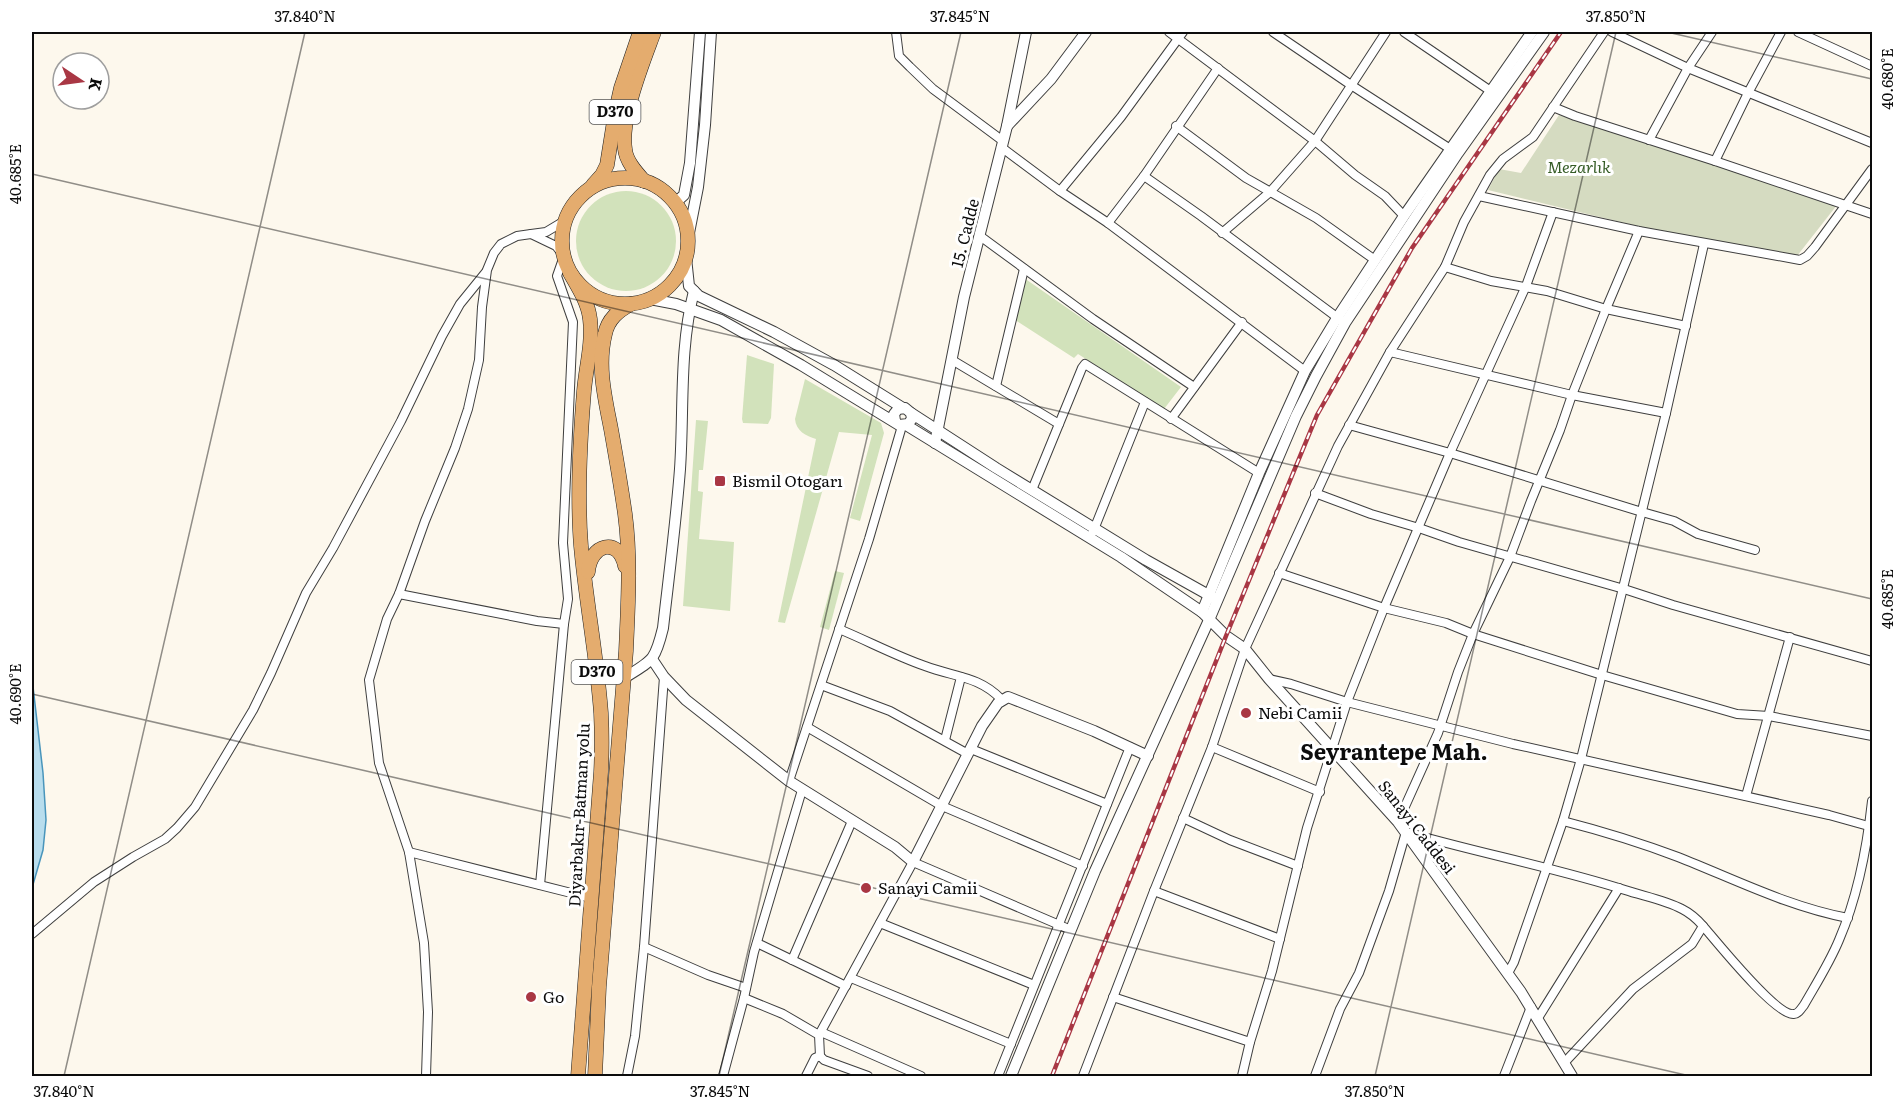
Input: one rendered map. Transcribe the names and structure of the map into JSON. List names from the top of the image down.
{
  "streets": {
    "highway": ["D370", "Diyarbakır-Batman yolu"],
    "street": ["15. Cadde", "Sanayi Caddesi"]
  },
  "crossings": [
    ["D370", "Diyarbakır-Batman yolu"]
  ],
  "districts": ["Seyrantepe Mah."],
  "parks": ["Mezarlık"],
  "places": {
    "transit": ["Bismil Otogarı"],
    "other": ["Nebi Camii", "Sanayi Camii", "Go"]
  },
  "north": "right",
  "coordinates": [
    "37.840°N",
    "37.845°N",
    "37.850°N",
    "40.680°E",
    "40.685°E",
    "40.690°E"
  ]
}
